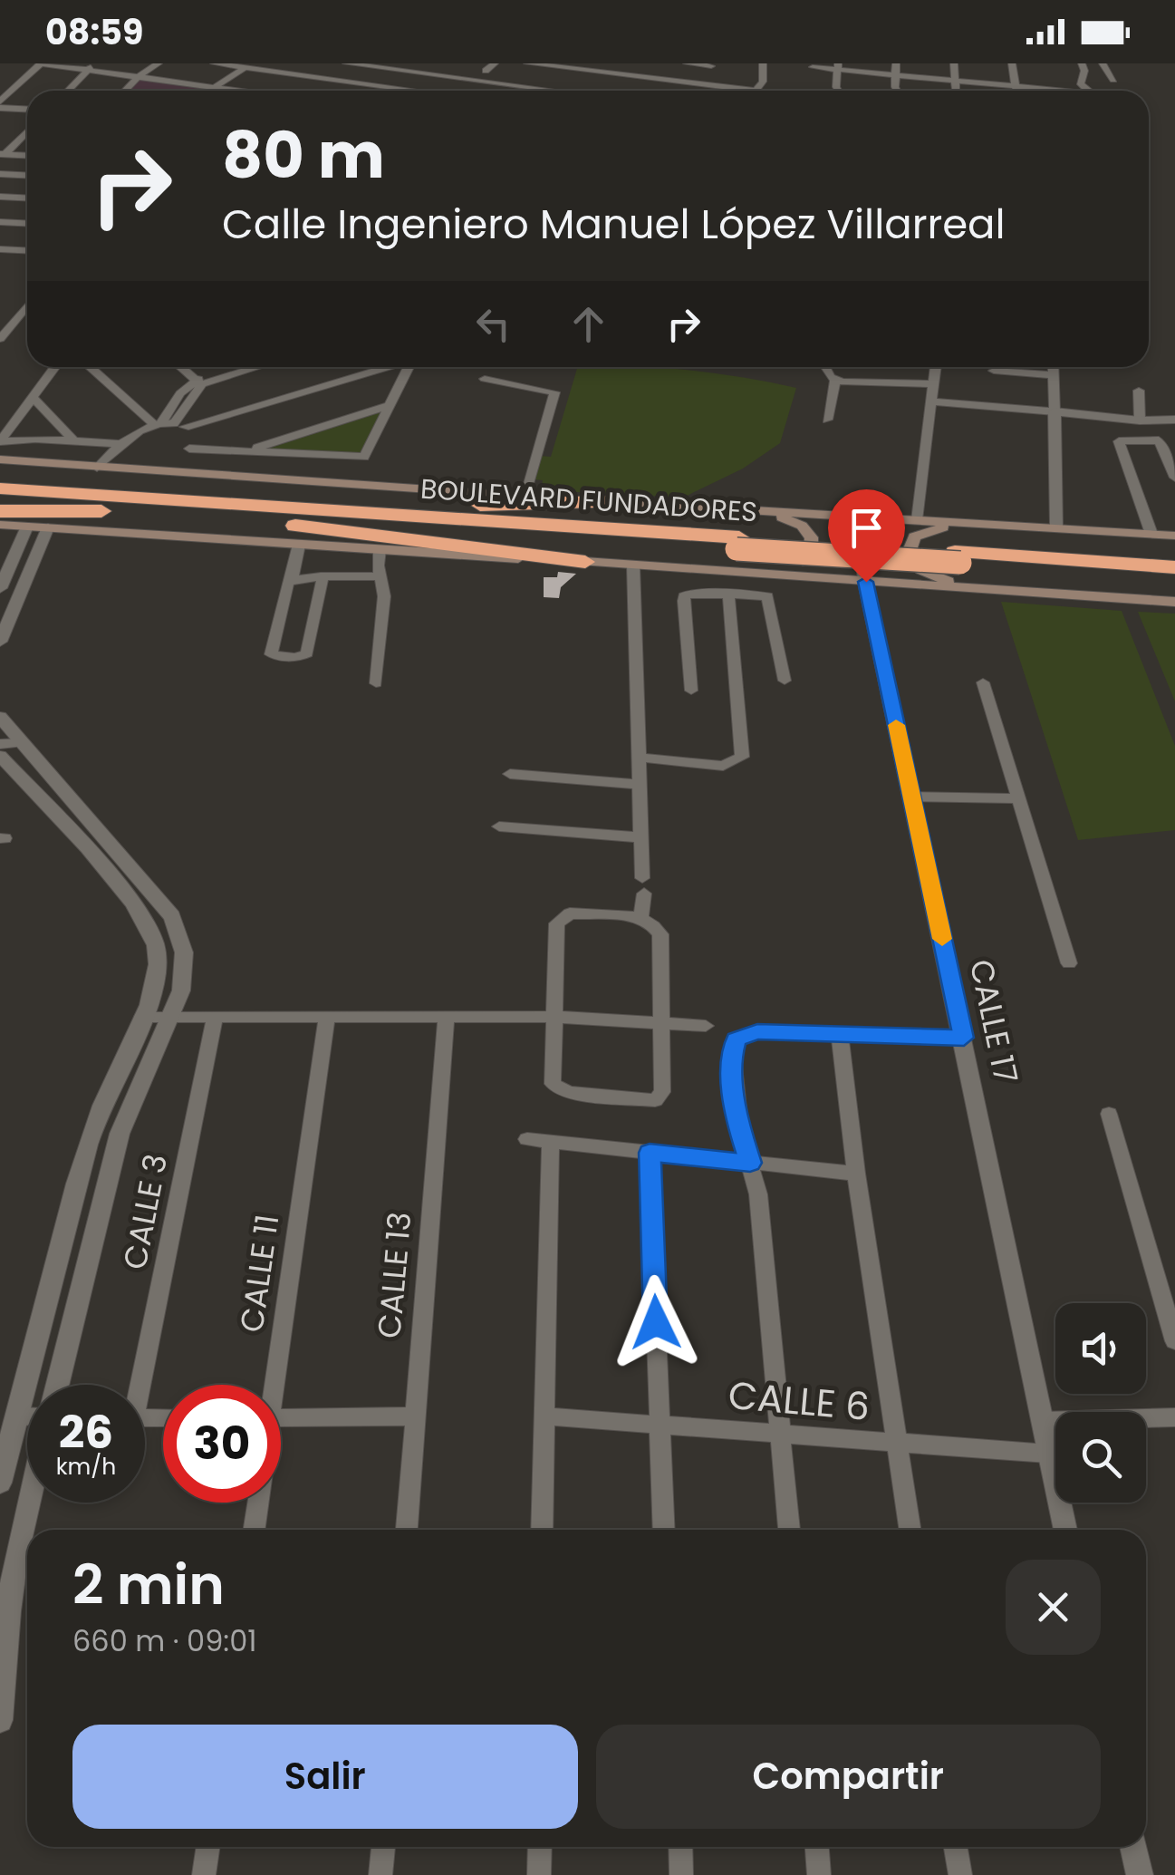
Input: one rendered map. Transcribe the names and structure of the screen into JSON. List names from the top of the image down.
{
  "streets": {
    "highway": ["BOULEVARD FUNDADORES"],
    "street": [
      "CALLE 17",
      "CALLE 3",
      "CALLE 11",
      "CALLE 13",
      "CALLE 6"
    ]
  },
  "crossings": [
    ["CALLE 17", "CALLE 6"]
  ],
  "page": {
    "status": "08:59",
    "turn": ["80 m", "Calle Ingeniero Manuel López Villarreal"],
    "speed": "26 km/h",
    "limit": "30",
    "heading": ["2 min", "660 m · 09:01"],
    "buttons": ["Salir", "Compartir"]
  }
}
